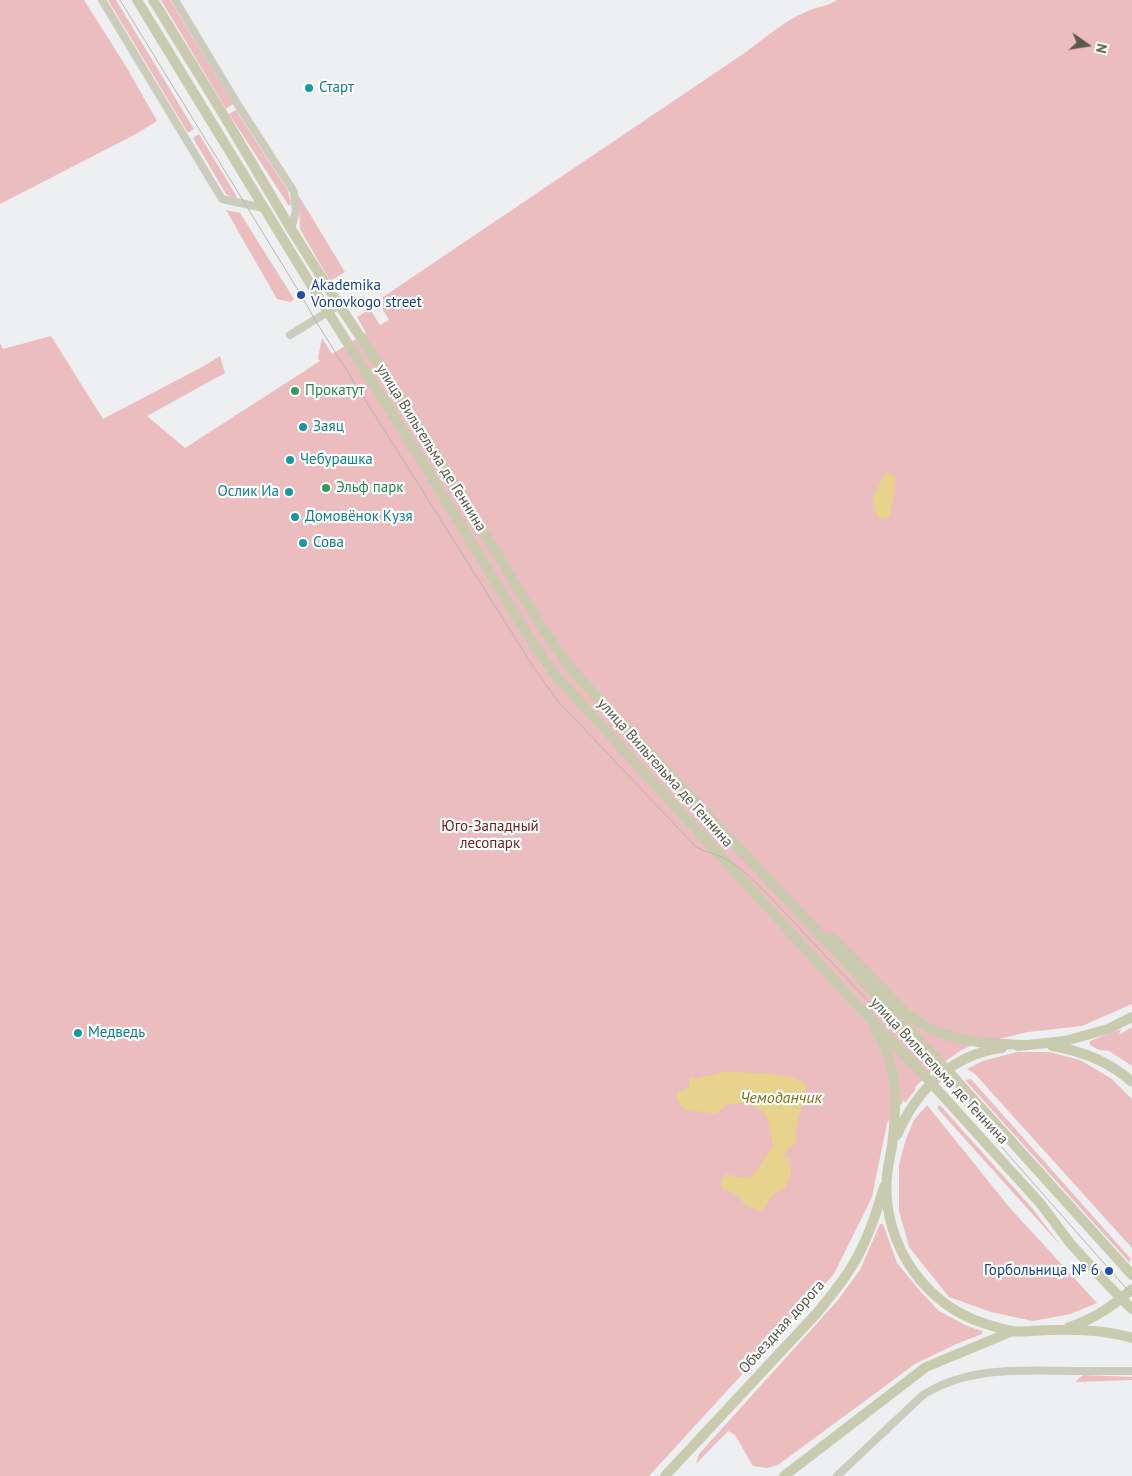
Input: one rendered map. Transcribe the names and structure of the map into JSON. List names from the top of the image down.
{
  "streets": {
    "main road": ["улица Вильгельма де Геннина", "Объездная дорога"]
  },
  "water": ["Чемоданчик"],
  "parks": ["Юго-Западный лесопарк"],
  "places": [
    "Старт",
    "Akademika Vonovkogo street",
    "Прокатут",
    "Заяц",
    "Чебурашка",
    "Эльф парк",
    "Ослик Иа",
    "Домовёнок Кузя",
    "Сова",
    "Медведь",
    "Горбольница № 6"
  ],
  "north": "right"
}
